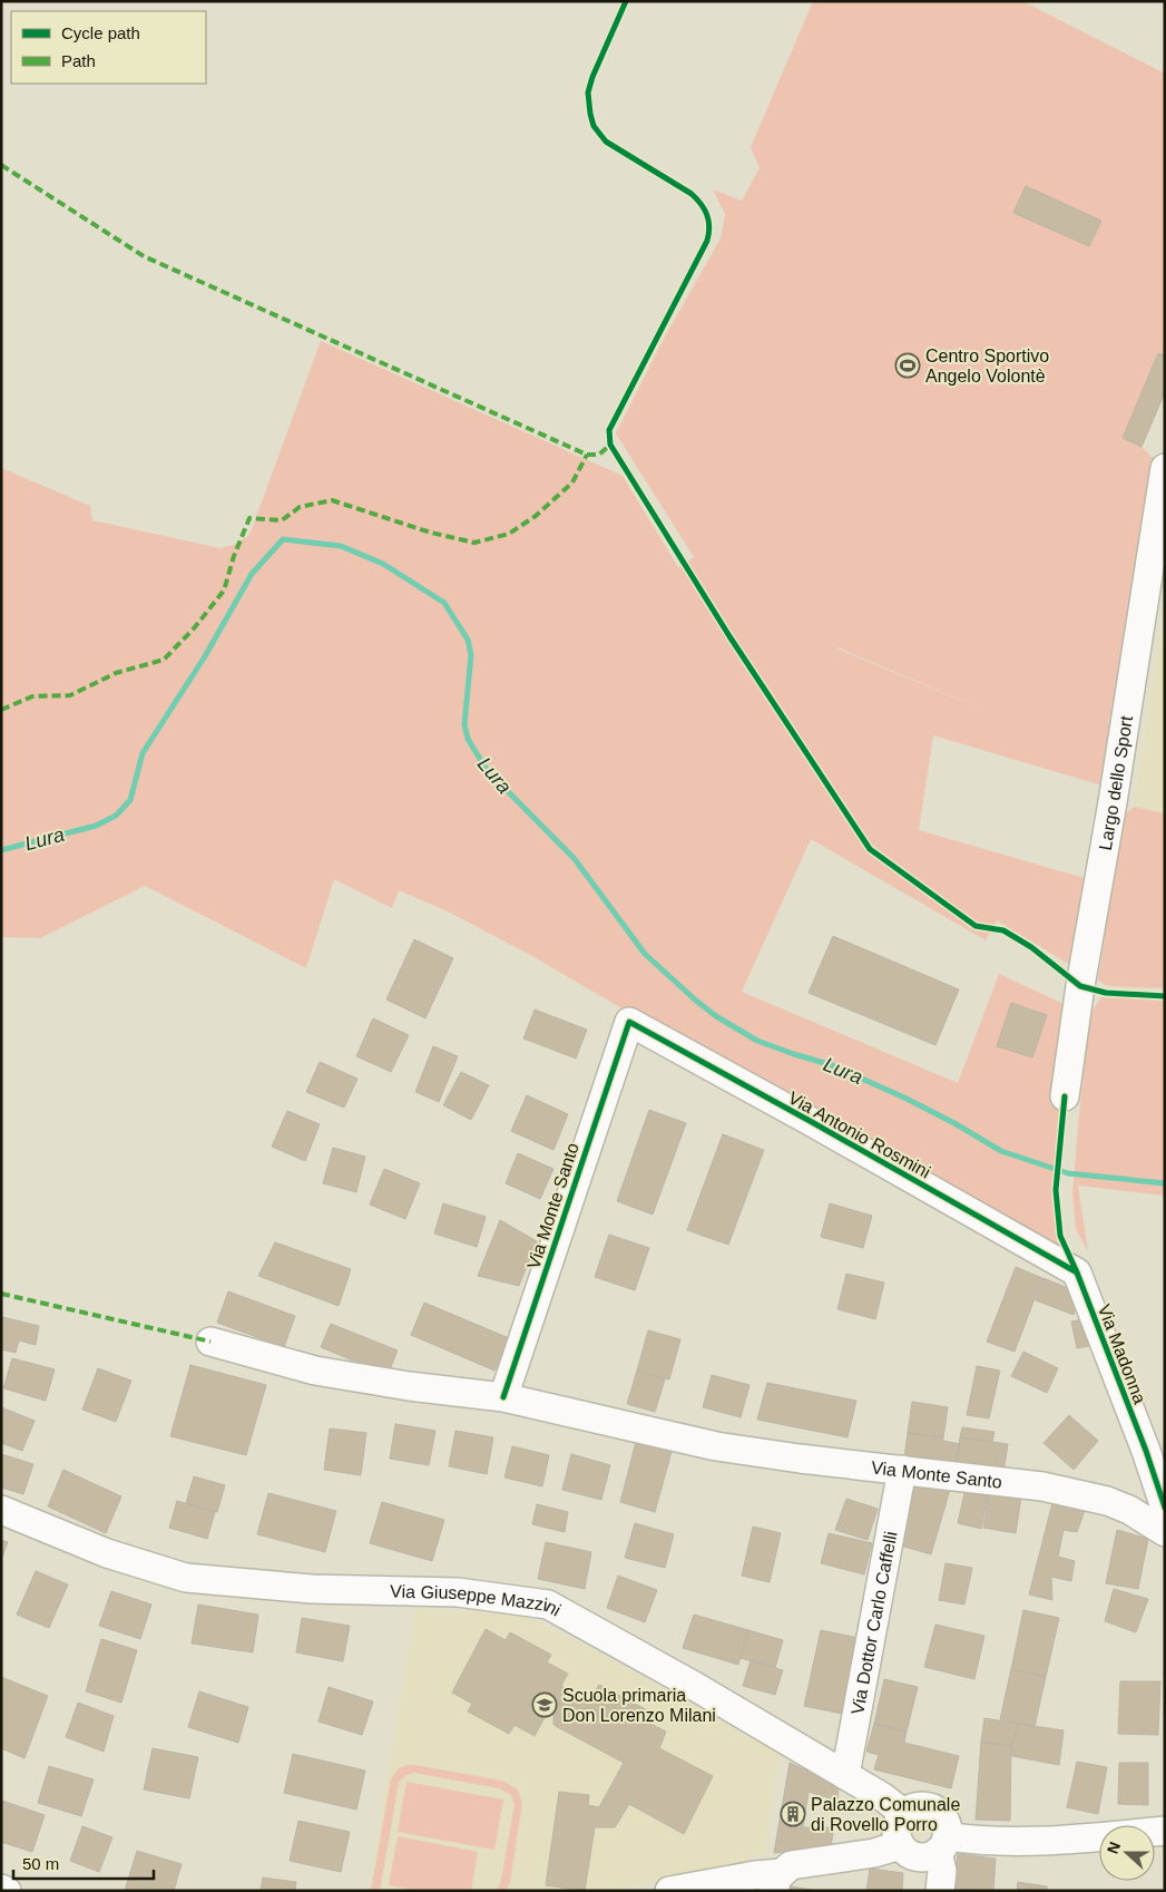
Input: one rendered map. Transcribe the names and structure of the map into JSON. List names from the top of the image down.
{
  "streets": {
    "street": [
      "Largo dello Sport",
      "Via Antonio Rosmini",
      "Via Monte Santo",
      "Via Madonna",
      "Via Giuseppe Mazzini",
      "Via Dottor Carlo Caffelli"
    ]
  },
  "crossings": [
    ["Via Antonio Rosmini", "Via Monte Santo"],
    ["Via Antonio Rosmini", "Via Madonna"],
    ["Via Monte Santo", "Via Dottor Carlo Caffelli"],
    ["Via Giuseppe Mazzini", "Via Dottor Carlo Caffelli"]
  ],
  "water": ["Lura"],
  "places": {
    "sports": ["Centro Sportivo Angelo Volontè"],
    "school or university": ["Scuola primaria Don Lorenzo Milani"],
    "building": ["Palazzo Comunale di Rovello Porro"]
  },
  "legend": ["Cycle path", "Path"],
  "scale_bar": "50 m",
  "north": "left"
}
